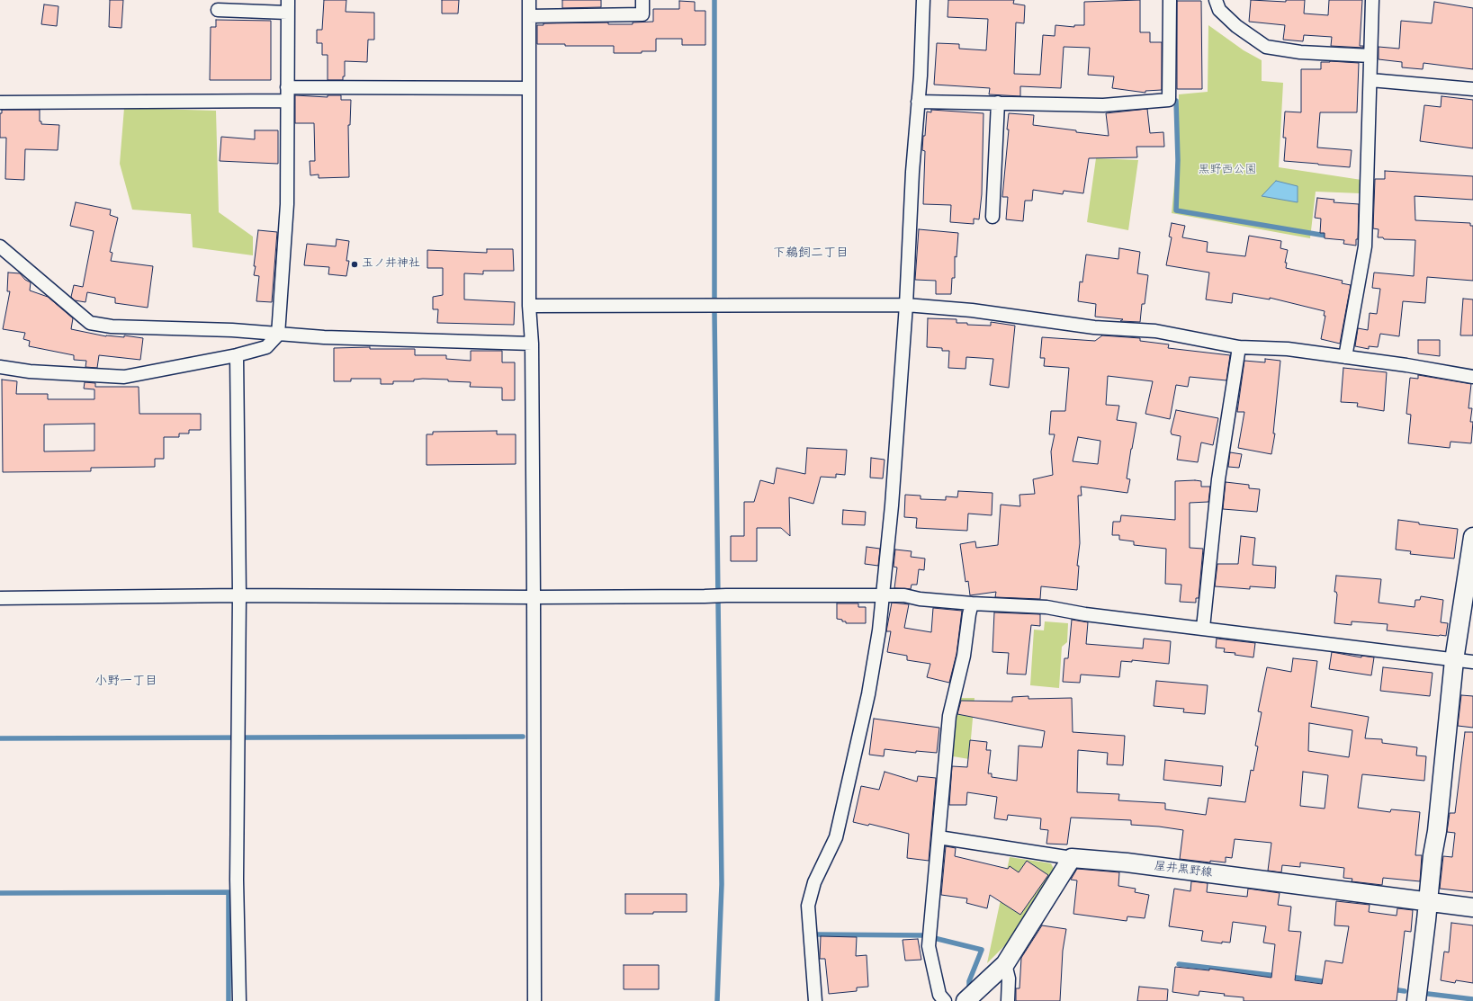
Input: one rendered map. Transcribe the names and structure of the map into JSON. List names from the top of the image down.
{
  "streets": {
    "main road": ["屋井黒野線"]
  },
  "districts": ["下鵜飼二丁目", "小野一丁目"],
  "parks": ["黒野西公園"],
  "places": ["玉ノ井神社"]
}
